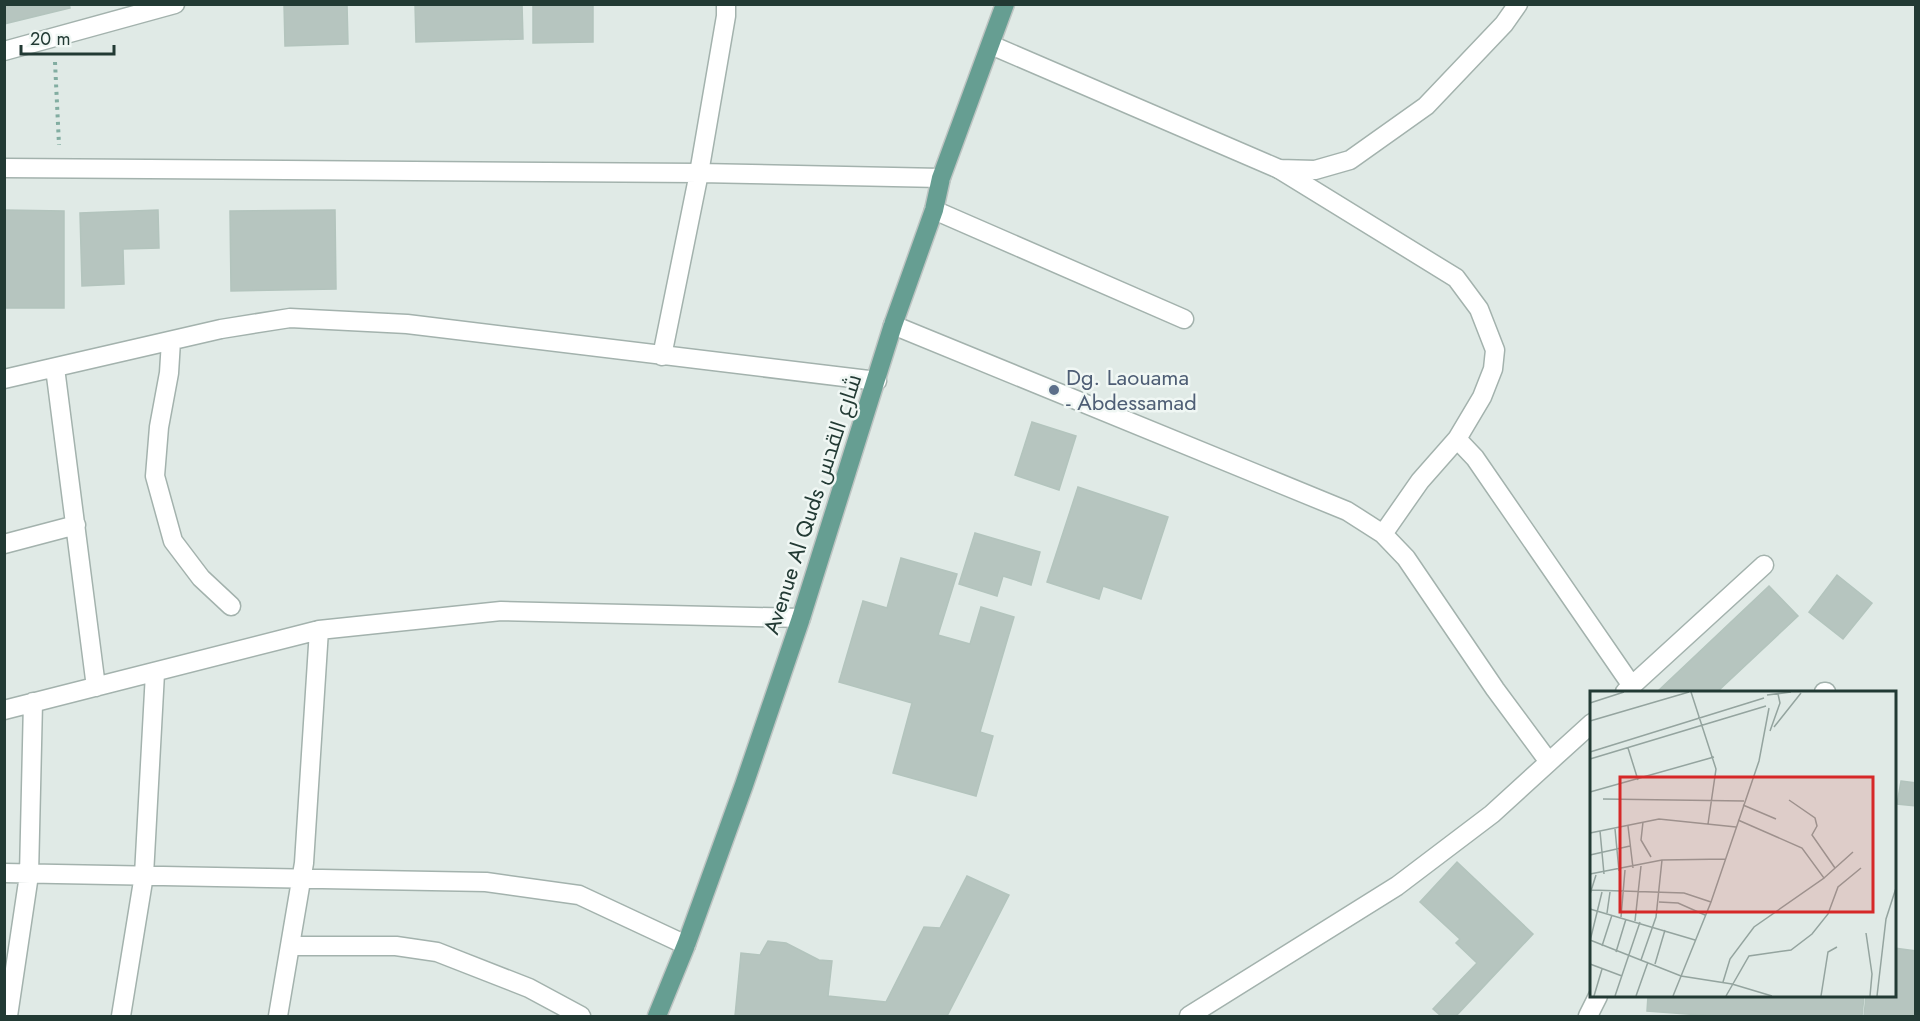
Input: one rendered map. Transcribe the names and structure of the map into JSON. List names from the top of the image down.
{
  "streets": {
    "main road": ["Avenue Al Quds شارع القدس"]
  },
  "places": ["Dg. Laouama - Abdessamad"],
  "scale_bar": "20 m"
}
